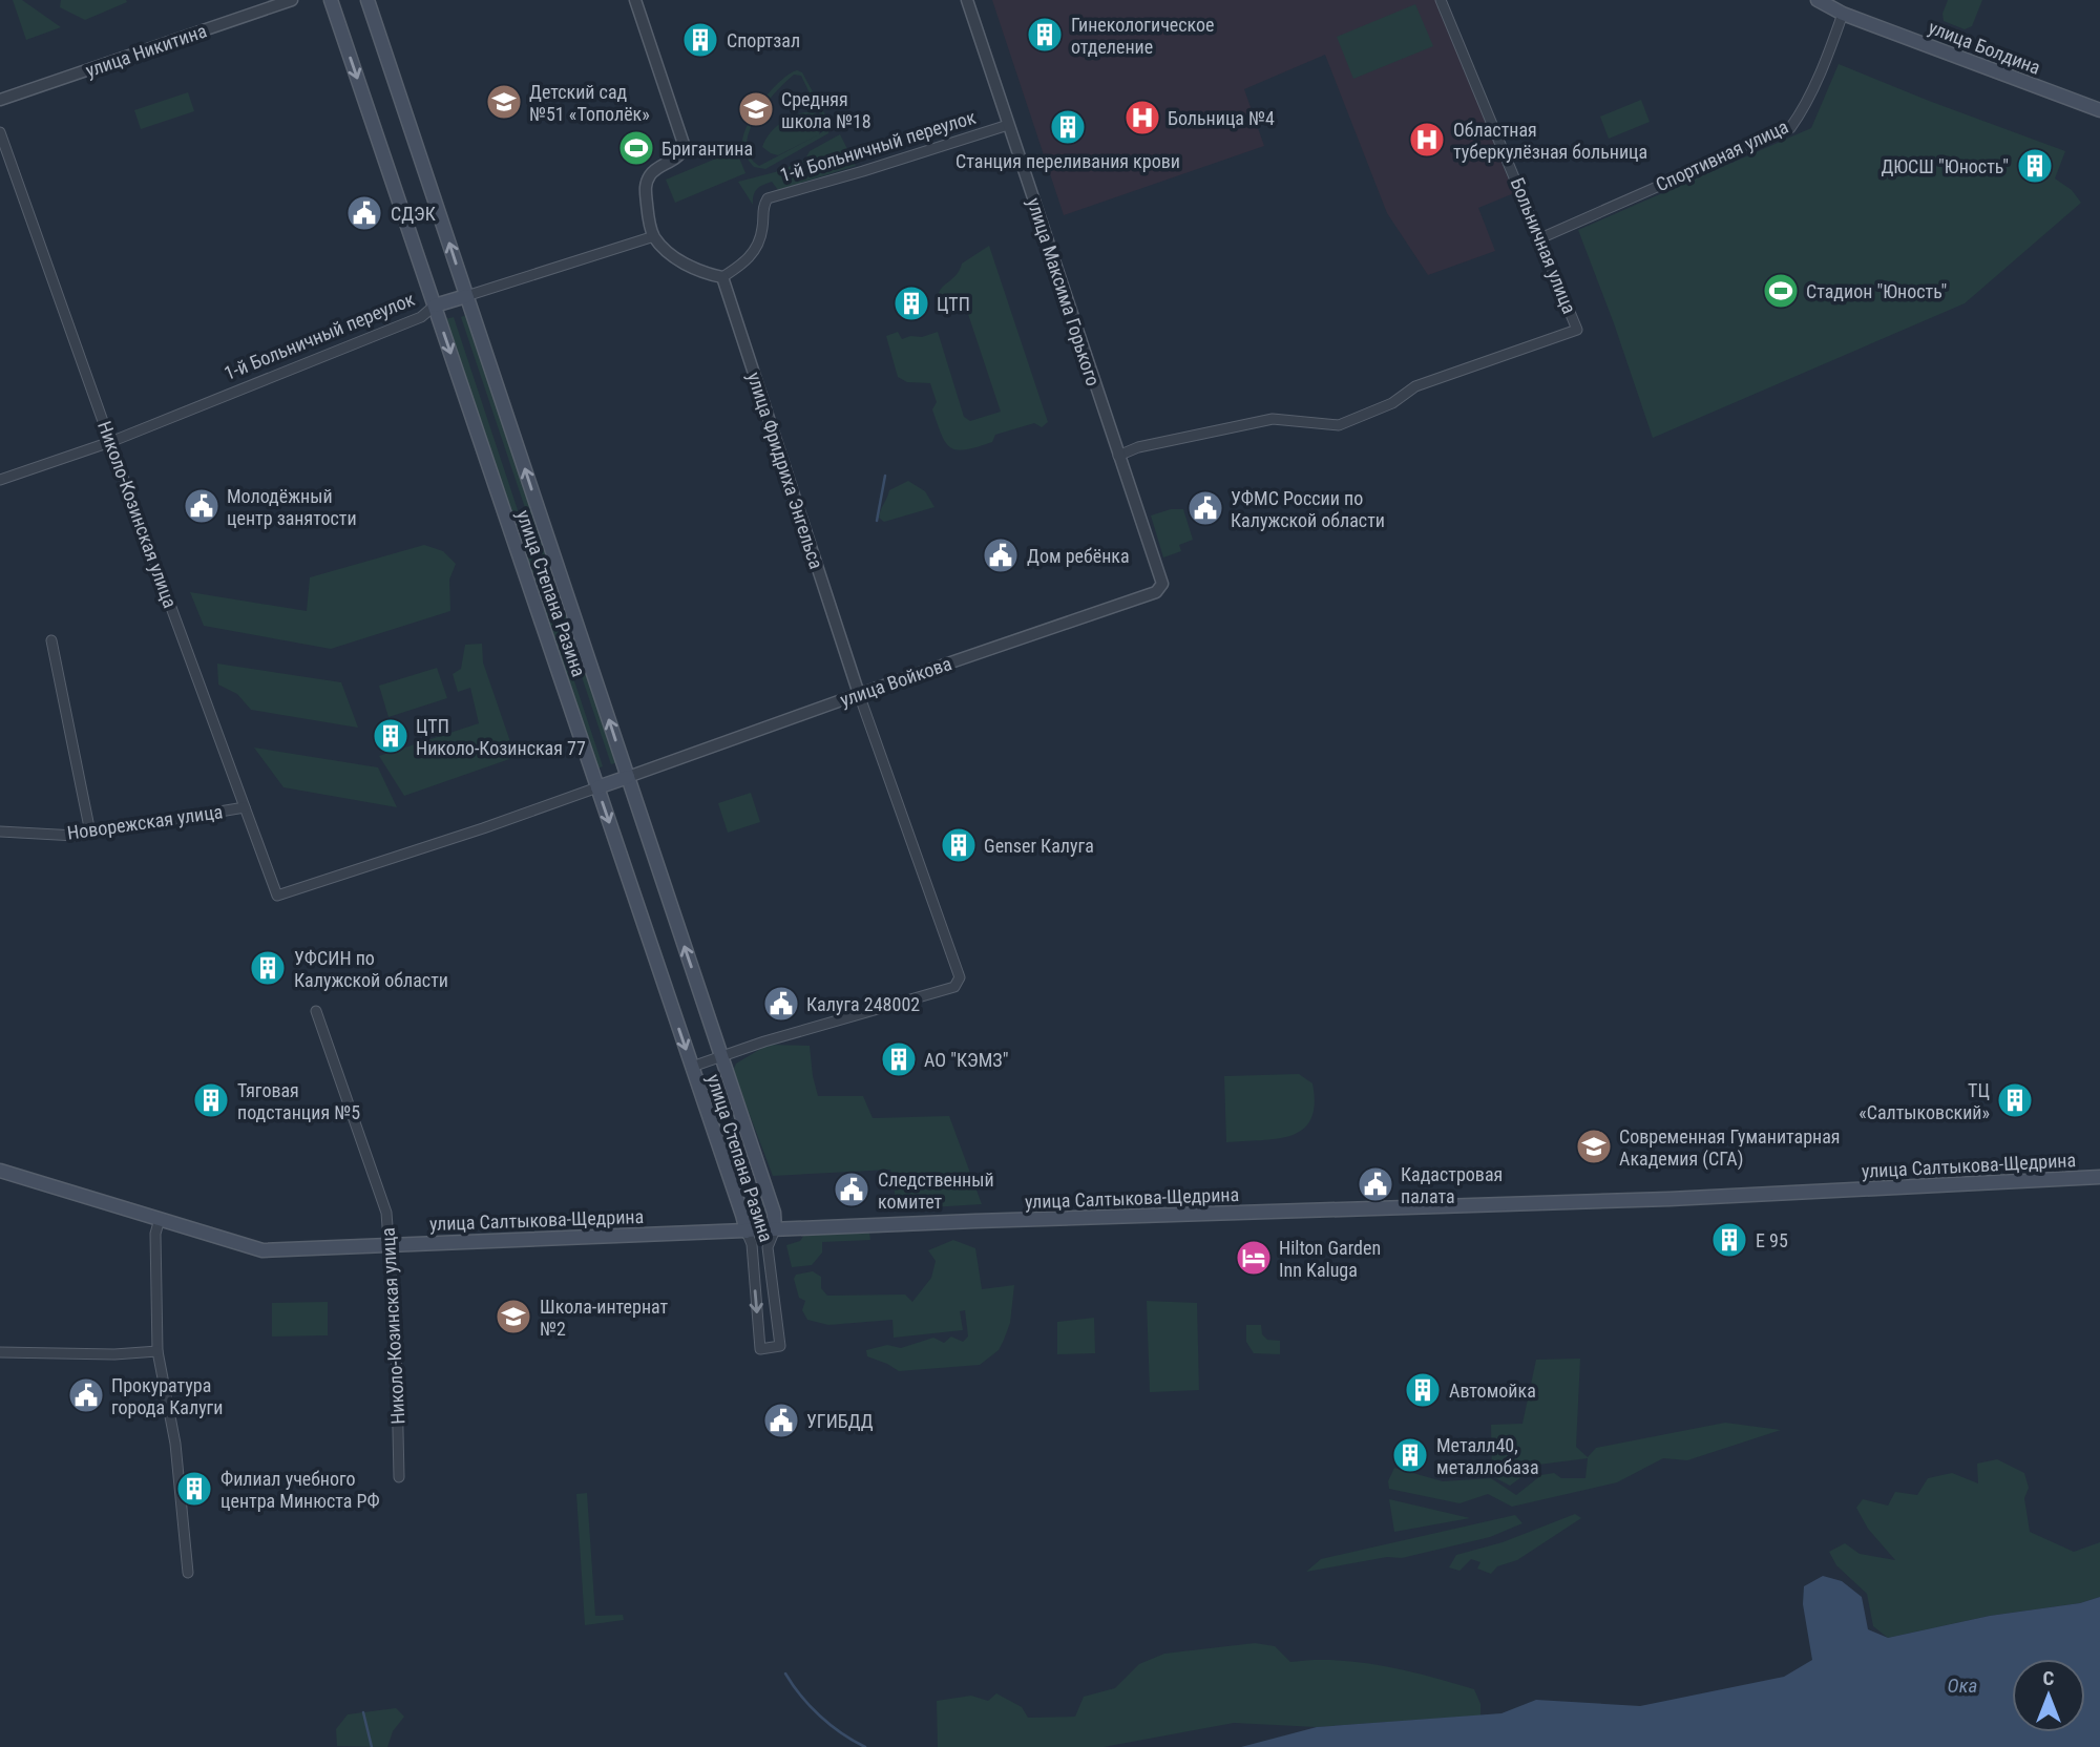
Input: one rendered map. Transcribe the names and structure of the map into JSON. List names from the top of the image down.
{
  "streets": {
    "main road": [
      "улица Болдина",
      "1-й Больничный переулок",
      "улица Степана Разина",
      "улица Салтыкова-Щедрина"
    ],
    "street": [
      "улица Никитина",
      "Спортивная улица",
      "Больничная улица",
      "улица Максима Горького",
      "улица Фридриха Энгельса",
      "Николо-Козинская улица",
      "улица Войкова",
      "Новорежская улица"
    ]
  },
  "crossings": [
    ["улица Болдина", "Спортивная улица"],
    ["1-й Больничный переулок", "улица Максима Горького"],
    ["1-й Больничный переулок", "улица Фридриха Энгельса"],
    ["1-й Больничный переулок", "Николо-Козинская улица"],
    ["1-й Больничный переулок", "улица Степана Разина"],
    ["Спортивная улица", "Больничная улица"],
    ["Больничная улица", "улица Максима Горького"],
    ["улица Максима Горького", "улица Войкова"],
    ["улица Фридриха Энгельса", "улица Степана Разина"],
    ["улица Фридриха Энгельса", "улица Войкова"],
    ["Николо-Козинская улица", "улица Степана Разина"],
    ["Николо-Козинская улица", "Новорежская улица"],
    ["Николо-Козинская улица", "улица Салтыкова-Щедрина"],
    ["улица Степана Разина", "улица Войкова"],
    ["улица Степана Разина", "улица Салтыкова-Щедрина"]
  ],
  "water": ["Ока"],
  "places": {
    "building": [
      "Гинекологическое отделение",
      "Спортзал",
      "Станция переливания крови",
      "ДЮСШ \"Юность\"",
      "ЦТП",
      "ЦТП Николо-Козинская 77",
      "Genser Калуга",
      "УФСИН по Калужской области",
      "АО \"КЭМЗ\"",
      "Тяговая подстанция №5",
      "ТЦ «Салтыковский»",
      "Е 95",
      "Автомойка",
      "Металл40, металлобаза",
      "Филиал учебного центра Минюста РФ"
    ],
    "school or university": [
      "Детский сад №51 «Тополёк»",
      "Средняя школа №18",
      "Современная Гуманитарная Академия (СГА)",
      "Школа-интернат №2"
    ],
    "hospital": ["Больница №4", "Областная туберкулёзная больница"],
    "sports": ["Бригантина", "Стадион \"Юность\""],
    "public building": [
      "СДЭК",
      "Молодёжный центр занятости",
      "УФМС России по Калужской области",
      "Дом ребёнка",
      "Калуга 248002",
      "Кадастровая палата",
      "Следственный комитет",
      "Прокуратура города Калуги",
      "УГИБДД"
    ],
    "hotel": ["Hilton Garden Inn Kaluga"]
  },
  "north": "top"
}
